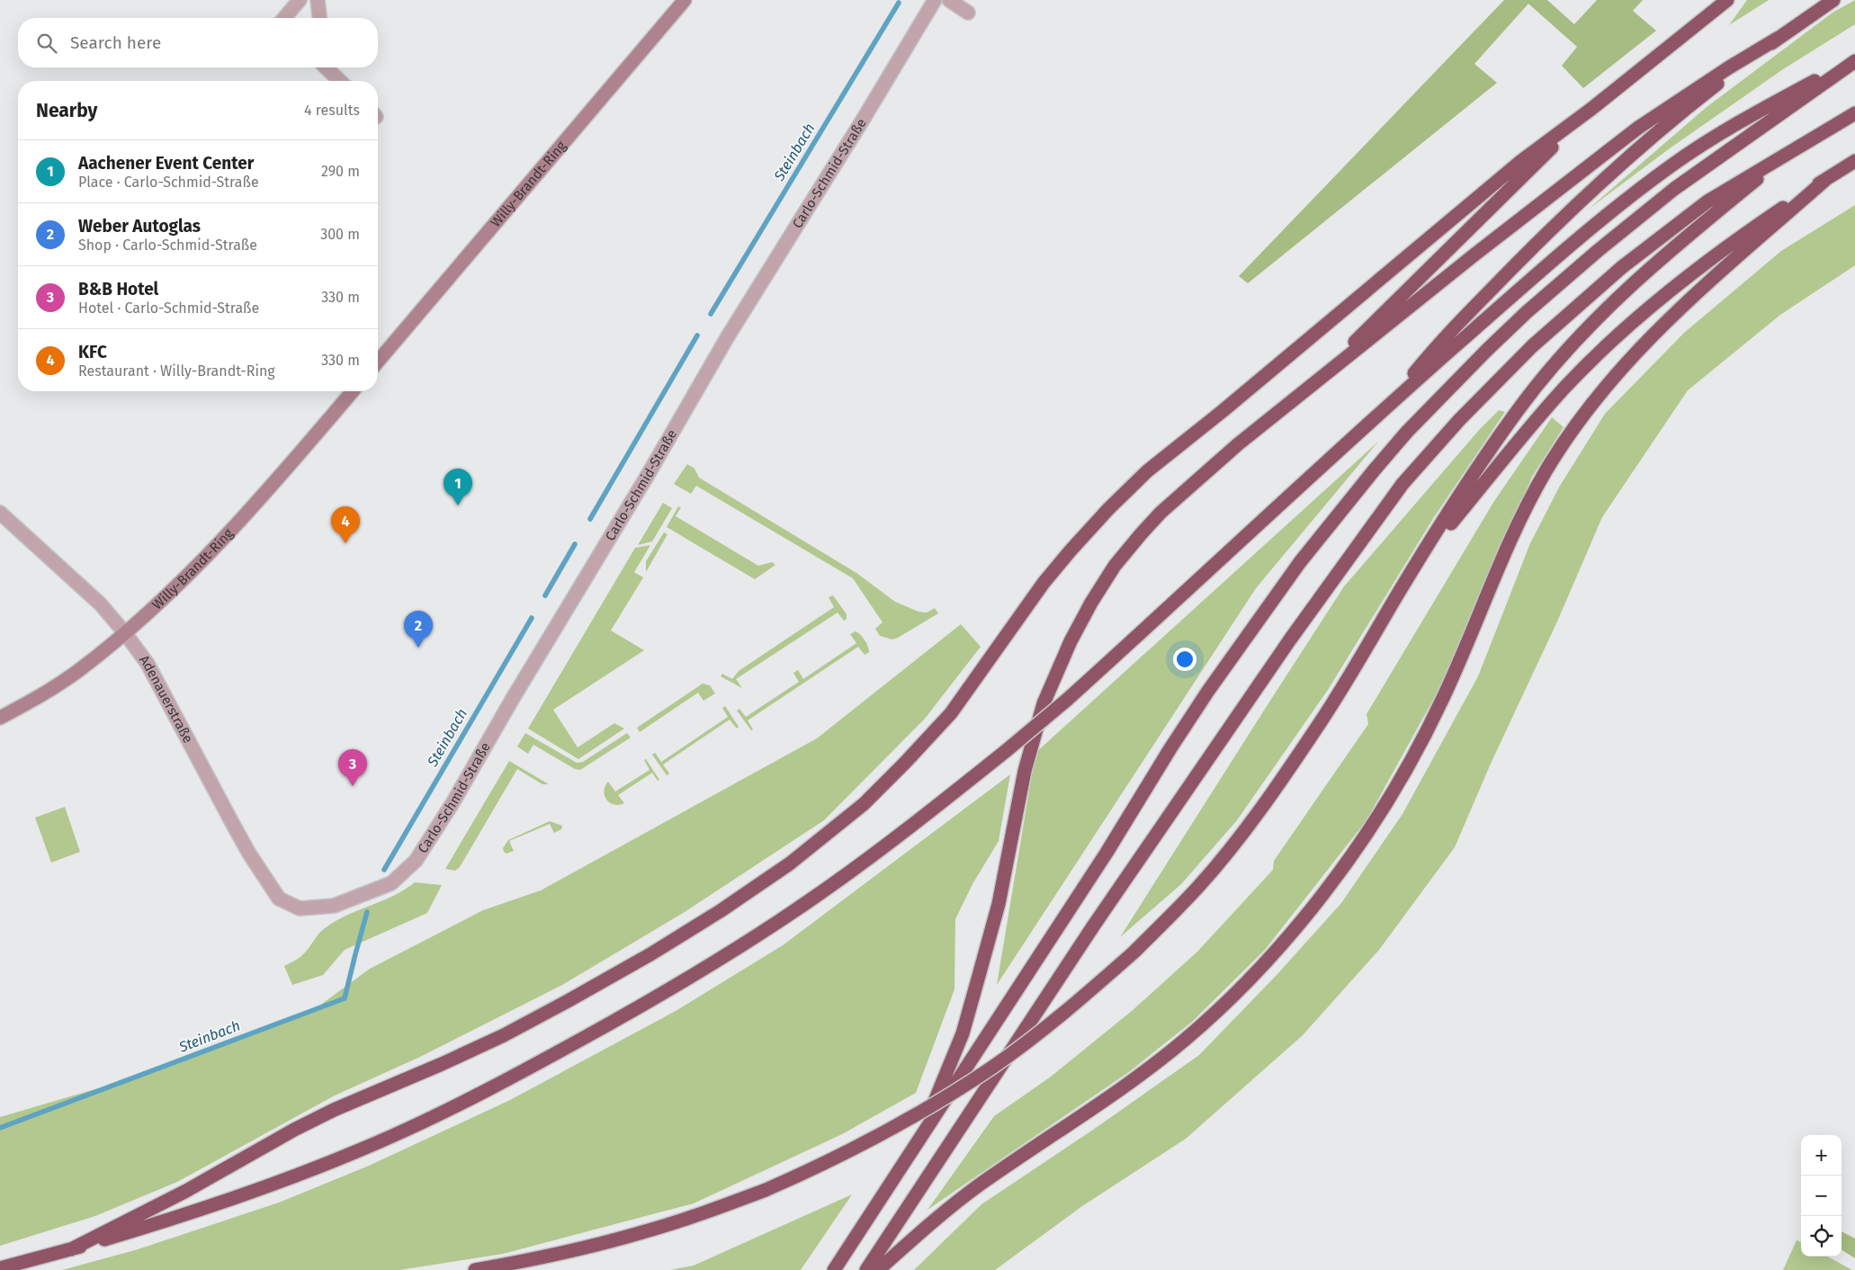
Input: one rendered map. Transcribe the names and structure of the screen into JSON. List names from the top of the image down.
{
  "streets": {
    "street": ["Carlo-Schmid-Straße", "Willy-Brandt-Ring", "Adenauerstraße"]
  },
  "crossings": [
    ["Carlo-Schmid-Straße", "Adenauerstraße"],
    ["Willy-Brandt-Ring", "Adenauerstraße"]
  ],
  "water": ["Steinbach"],
  "page": {
    "search": "Search here",
    "heading": ["Nearby", "4 results"],
    "list": [
      {
        "mark": "1",
        "name": "Aachener Event Center",
        "note": "Place · Carlo-Schmid-Straße",
        "value": "290 m"
      },
      {
        "mark": "2",
        "name": "Weber Autoglas",
        "note": "Shop · Carlo-Schmid-Straße",
        "value": "300 m"
      },
      {
        "mark": "3",
        "name": "B&B Hotel",
        "note": "Hotel · Carlo-Schmid-Straße",
        "value": "330 m"
      },
      {
        "mark": "4",
        "name": "KFC",
        "note": "Restaurant · Willy-Brandt-Ring",
        "value": "330 m"
      }
    ],
    "pins": [
      "1",
      "4",
      "2",
      "3"
    ],
    "map_buttons": ["+", "−"]
  }
}
